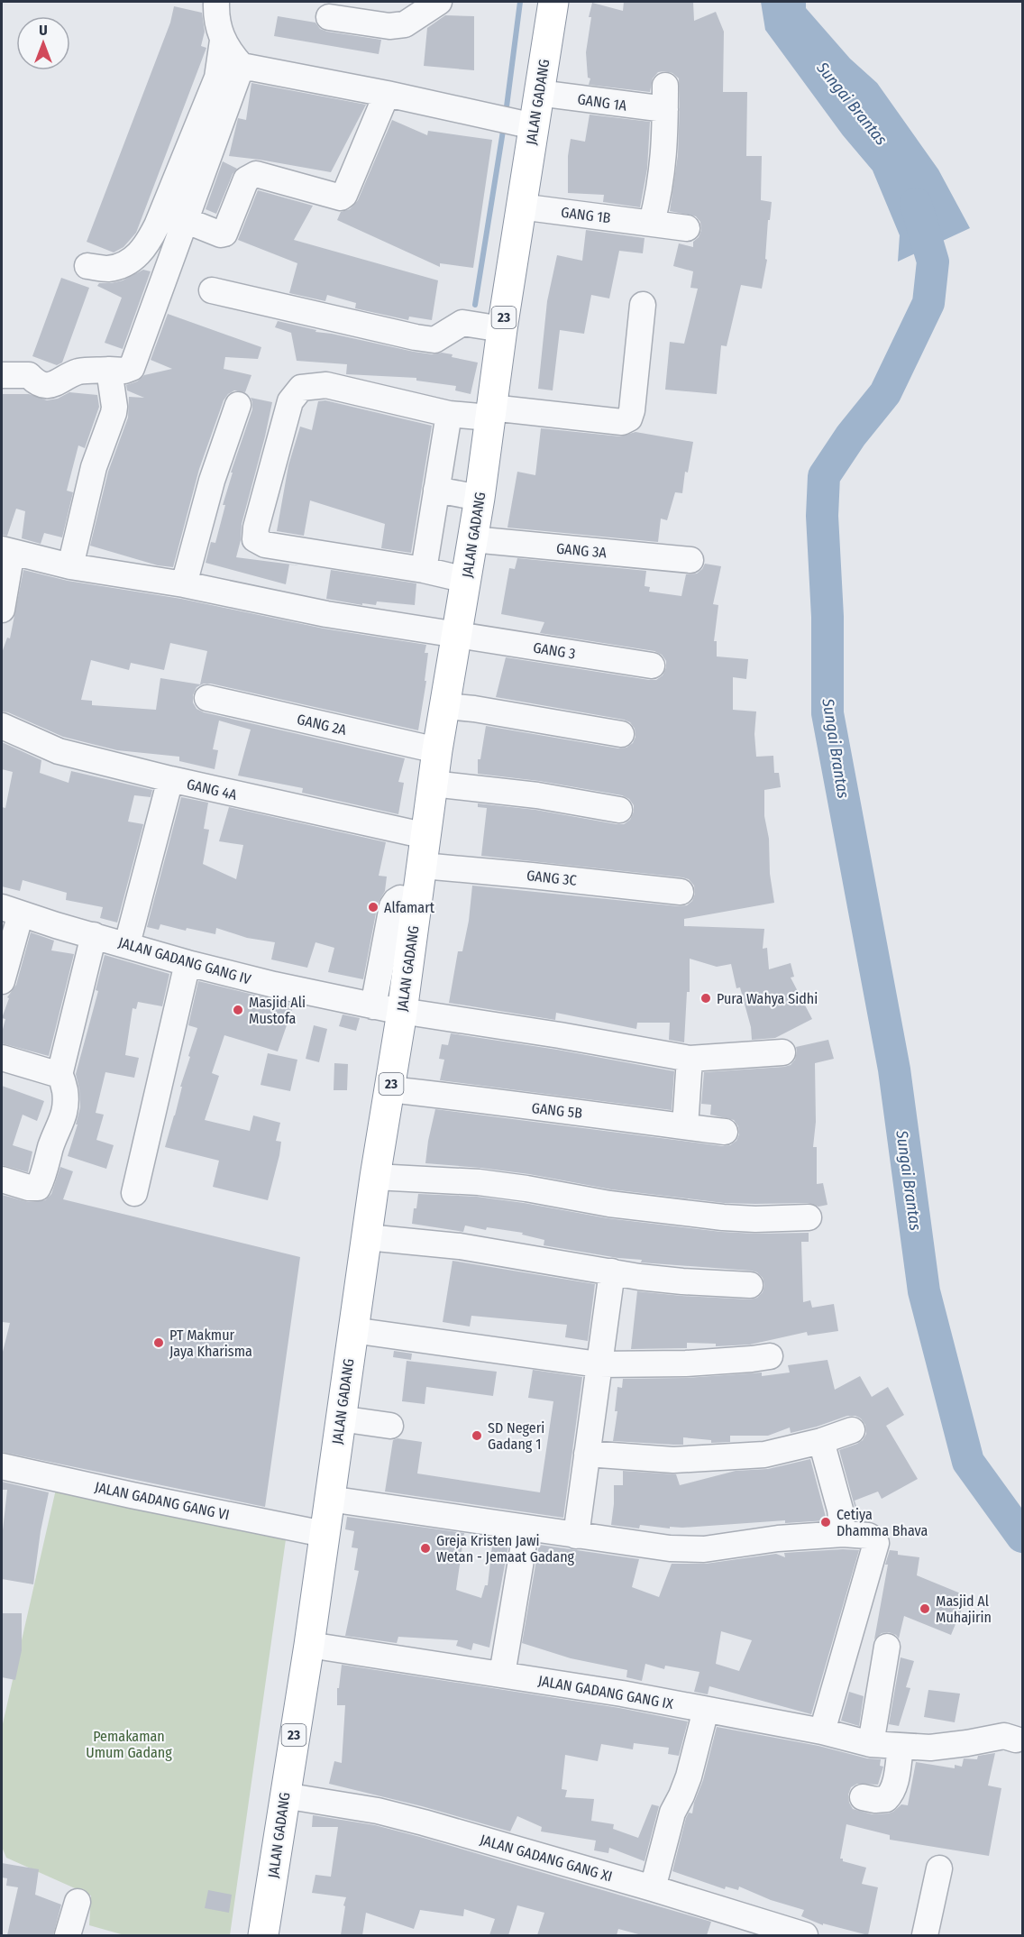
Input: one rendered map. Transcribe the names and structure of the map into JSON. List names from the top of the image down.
{
  "streets": {
    "highway": ["JALAN GADANG", "23"],
    "street": [
      "GANG 1A",
      "GANG 1B",
      "GANG 3A",
      "GANG 3",
      "GANG 2A",
      "GANG 4A",
      "GANG 3C",
      "JALAN GADANG GANG IV",
      "GANG 5B",
      "JALAN GADANG GANG VI",
      "JALAN GADANG GANG IX",
      "JALAN GADANG GANG XI"
    ]
  },
  "crossings": [
    ["JALAN GADANG", "GANG 1A"],
    ["JALAN GADANG", "GANG 1B"],
    ["JALAN GADANG", "GANG 3A"],
    ["JALAN GADANG", "GANG 3"],
    ["JALAN GADANG", "GANG 2A"],
    ["JALAN GADANG", "GANG 4A"],
    ["JALAN GADANG", "GANG 3C"],
    ["JALAN GADANG", "JALAN GADANG GANG IV"],
    ["JALAN GADANG", "GANG 5B"],
    ["JALAN GADANG", "JALAN GADANG GANG VI"],
    ["JALAN GADANG", "JALAN GADANG GANG IX"],
    ["JALAN GADANG", "JALAN GADANG GANG XI"],
    ["GANG 1A", "GANG 1B"]
  ],
  "water": ["Sungai Brantas"],
  "parks": ["Pemakaman Umum Gadang"],
  "places": [
    "Alfamart",
    "Pura Wahya Sidhi",
    "Masjid Ali Mustofa",
    "PT Makmur Jaya Kharisma",
    "SD Negeri Gadang 1",
    "Cetiya Dhamma Bhava",
    "Greja Kristen Jawi Wetan - Jemaat Gadang",
    "Masjid Al Muhajirin"
  ],
  "north": "top"
}
